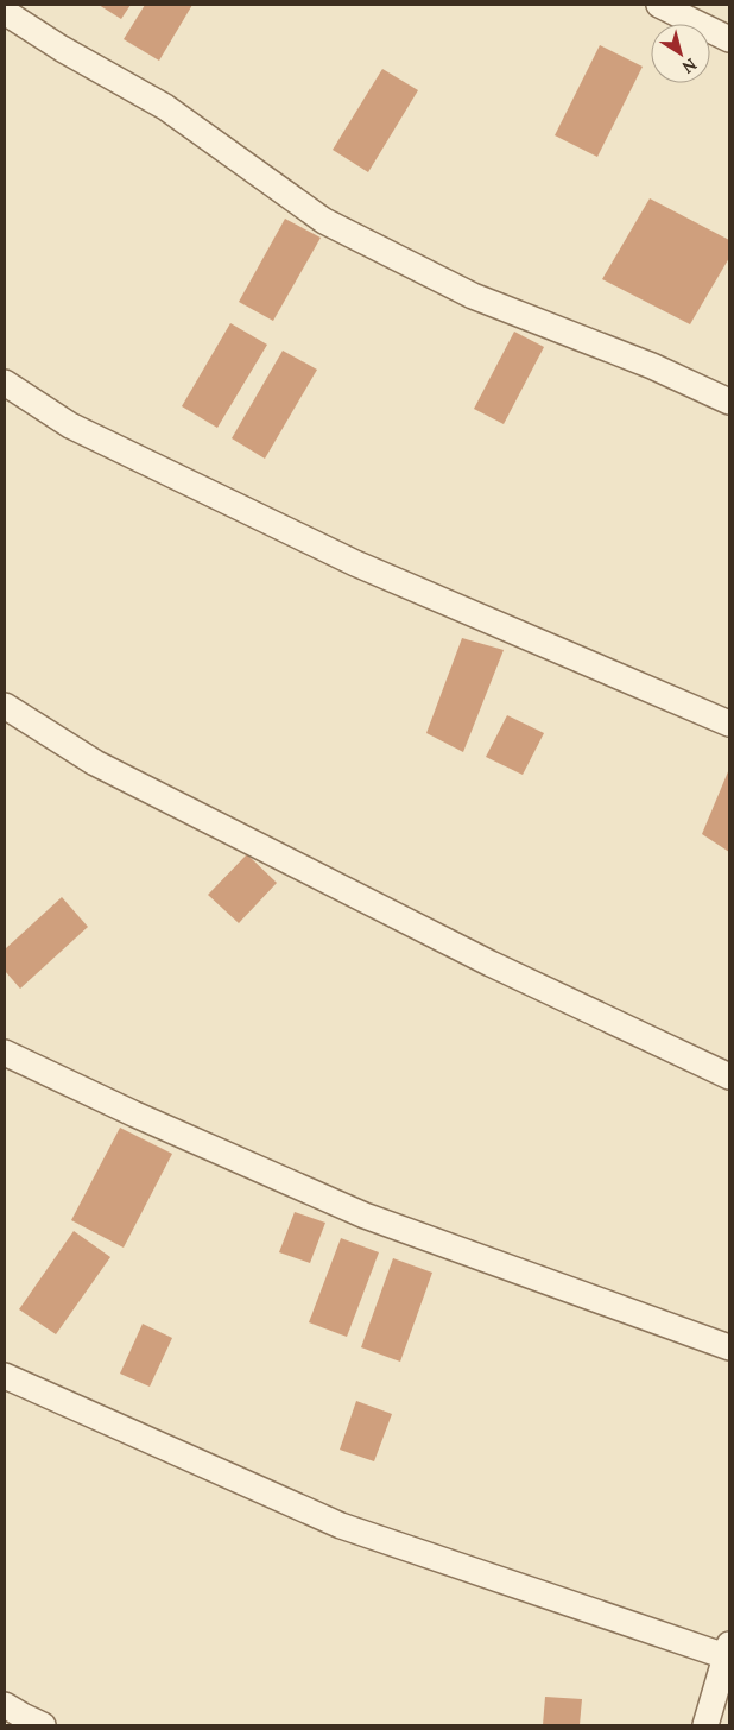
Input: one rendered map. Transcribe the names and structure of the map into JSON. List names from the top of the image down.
{
  "north": "bottom right"
}
